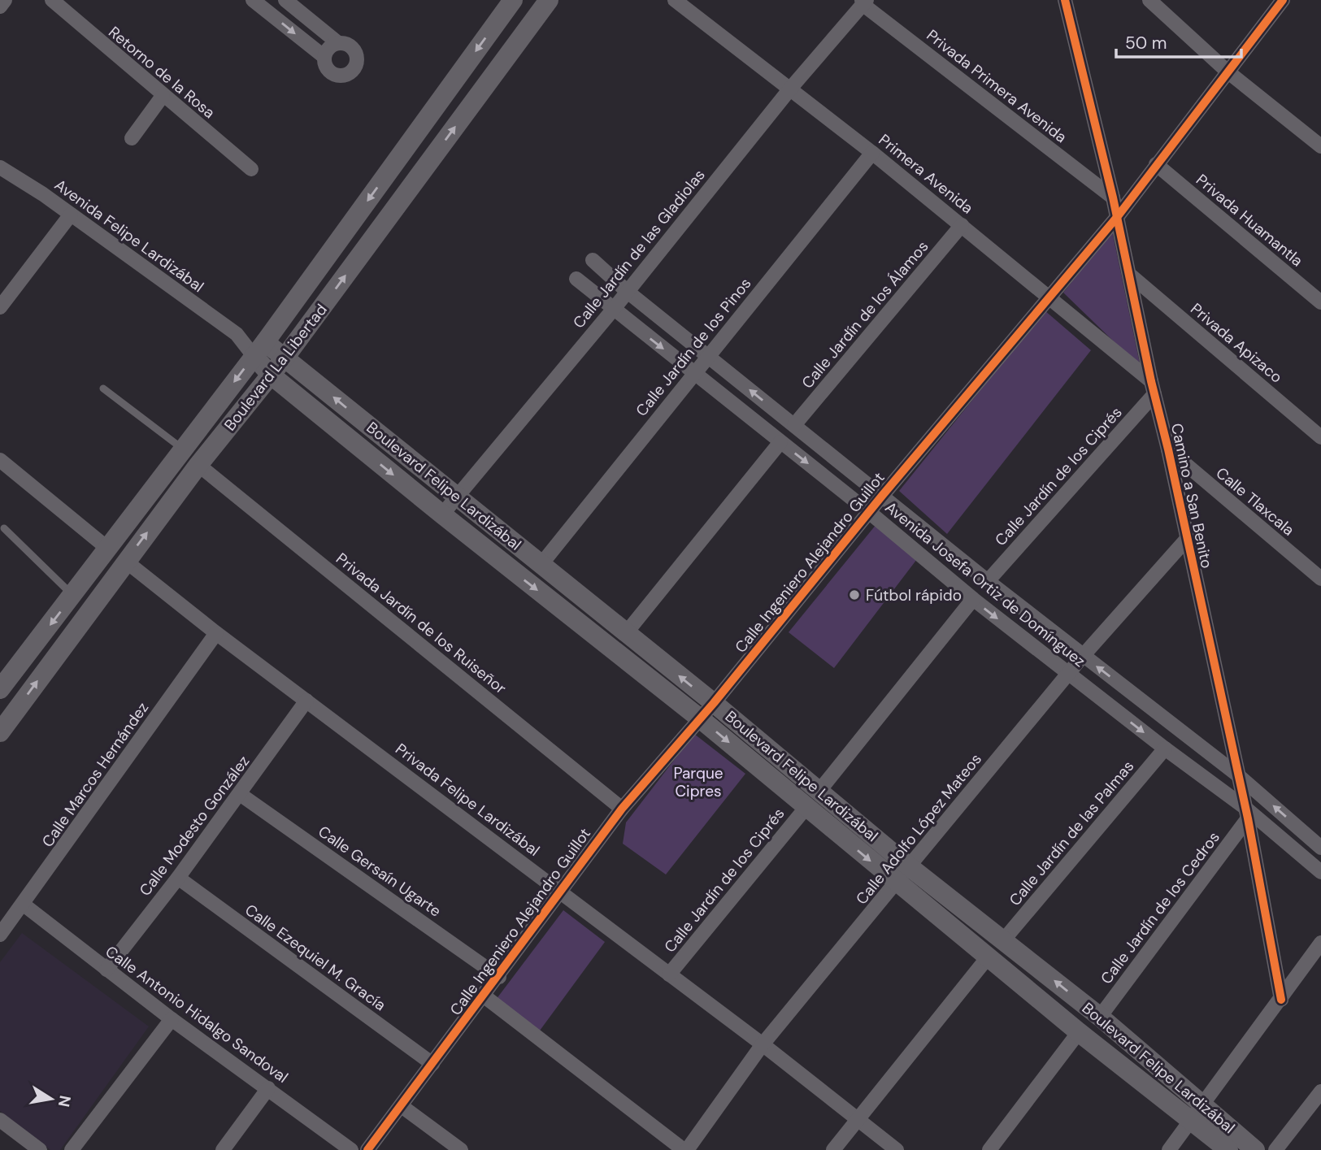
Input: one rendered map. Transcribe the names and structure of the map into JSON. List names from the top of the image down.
{
  "streets": {
    "main road": ["Boulevard La Libertad", "Boulevard Felipe Lardizábal"],
    "street": [
      "Retorno de la Rosa",
      "Privada Primera Avenida",
      "Primera Avenida",
      "Privada Huamantla",
      "Avenida Felipe Lardizábal",
      "Calle Jardín de las Gladiolas",
      "Calle Jardín de los Álamos",
      "Privada Apizaco",
      "Calle Jardín de los Pinos",
      "Calle Jardín de los Ciprés",
      "Camino a San Benito",
      "Calle Tlaxcala",
      "Calle Ingeniero Alejandro Guillot",
      "Avenida Josefa Ortiz de Domínguez",
      "Privada Jardín de los Ruiseñor",
      "Calle Marcos Hernández",
      "Privada Felipe Lardizábal",
      "Calle Modesto González",
      "Calle Adolfo López Mateos",
      "Calle Jardín de las Palmas",
      "Calle Gersaín Ugarte",
      "Calle Jardín de los Cedros",
      "Calle Ezequiel M. Gracía",
      "Calle Antonio Hidalgo Sandoval"
    ]
  },
  "crossings": [
    ["Privada Primera Avenida", "Calle Jardín de las Gladiolas"],
    ["Privada Primera Avenida", "Camino a San Benito"],
    ["Primera Avenida", "Calle Jardín de las Gladiolas"],
    ["Primera Avenida", "Calle Jardín de los Álamos"],
    ["Primera Avenida", "Calle Jardín de los Pinos"],
    ["Primera Avenida", "Calle Jardín de los Ciprés"],
    ["Primera Avenida", "Camino a San Benito"],
    ["Primera Avenida", "Calle Ingeniero Alejandro Guillot"],
    ["Privada Huamantla", "Calle Ingeniero Alejandro Guillot"],
    ["Avenida Felipe Lardizábal", "Boulevard La Libertad"],
    ["Avenida Felipe Lardizábal", "Boulevard Felipe Lardizábal"],
    ["Calle Jardín de las Gladiolas", "Boulevard Felipe Lardizábal"],
    ["Calle Jardín de las Gladiolas", "Avenida Josefa Ortiz de Domínguez"],
    ["Calle Jardín de los Álamos", "Avenida Josefa Ortiz de Domínguez"],
    ["Privada Apizaco", "Camino a San Benito"],
    ["Calle Jardín de los Pinos", "Boulevard Felipe Lardizábal"],
    ["Calle Jardín de los Pinos", "Avenida Josefa Ortiz de Domínguez"],
    ["Boulevard La Libertad", "Boulevard Felipe Lardizábal"],
    ["Boulevard La Libertad", "Privada Jardín de los Ruiseñor"],
    ["Boulevard La Libertad", "Privada Felipe Lardizábal"],
    ["Calle Jardín de los Ciprés", "Boulevard Felipe Lardizábal"],
    ["Calle Jardín de los Ciprés", "Camino a San Benito"],
    ["Calle Jardín de los Ciprés", "Avenida Josefa Ortiz de Domínguez"],
    ["Calle Jardín de los Ciprés", "Privada Felipe Lardizábal"],
    ["Boulevard Felipe Lardizábal", "Calle Ingeniero Alejandro Guillot"],
    ["Boulevard Felipe Lardizábal", "Calle Adolfo López Mateos"],
    ["Boulevard Felipe Lardizábal", "Calle Jardín de las Palmas"],
    ["Boulevard Felipe Lardizábal", "Calle Jardín de los Cedros"],
    ["Camino a San Benito", "Calle Tlaxcala"],
    ["Camino a San Benito", "Calle Ingeniero Alejandro Guillot"],
    ["Camino a San Benito", "Avenida Josefa Ortiz de Domínguez"],
    ["Camino a San Benito", "Calle Adolfo López Mateos"],
    ["Camino a San Benito", "Calle Jardín de los Cedros"],
    ["Calle Ingeniero Alejandro Guillot", "Avenida Josefa Ortiz de Domínguez"],
    ["Calle Ingeniero Alejandro Guillot", "Privada Jardín de los Ruiseñor"],
    ["Calle Ingeniero Alejandro Guillot", "Privada Felipe Lardizábal"],
    ["Calle Ingeniero Alejandro Guillot", "Calle Gersaín Ugarte"],
    ["Calle Ingeniero Alejandro Guillot", "Calle Ezequiel M. Gracía"],
    ["Avenida Josefa Ortiz de Domínguez", "Calle Adolfo López Mateos"],
    ["Avenida Josefa Ortiz de Domínguez", "Calle Jardín de las Palmas"],
    ["Avenida Josefa Ortiz de Domínguez", "Calle Jardín de los Cedros"],
    ["Calle Marcos Hernández", "Privada Felipe Lardizábal"],
    ["Calle Marcos Hernández", "Calle Antonio Hidalgo Sandoval"],
    ["Privada Felipe Lardizábal", "Calle Modesto González"],
    ["Privada Felipe Lardizábal", "Calle Adolfo López Mateos"],
    ["Calle Modesto González", "Calle Gersaín Ugarte"],
    ["Calle Modesto González", "Calle Ezequiel M. Gracía"],
    ["Calle Modesto González", "Calle Antonio Hidalgo Sandoval"]
  ],
  "parks": ["Parque Cipres"],
  "places": ["Fútbol rápido"],
  "scale_bar": "50 m",
  "north": "right"
}
